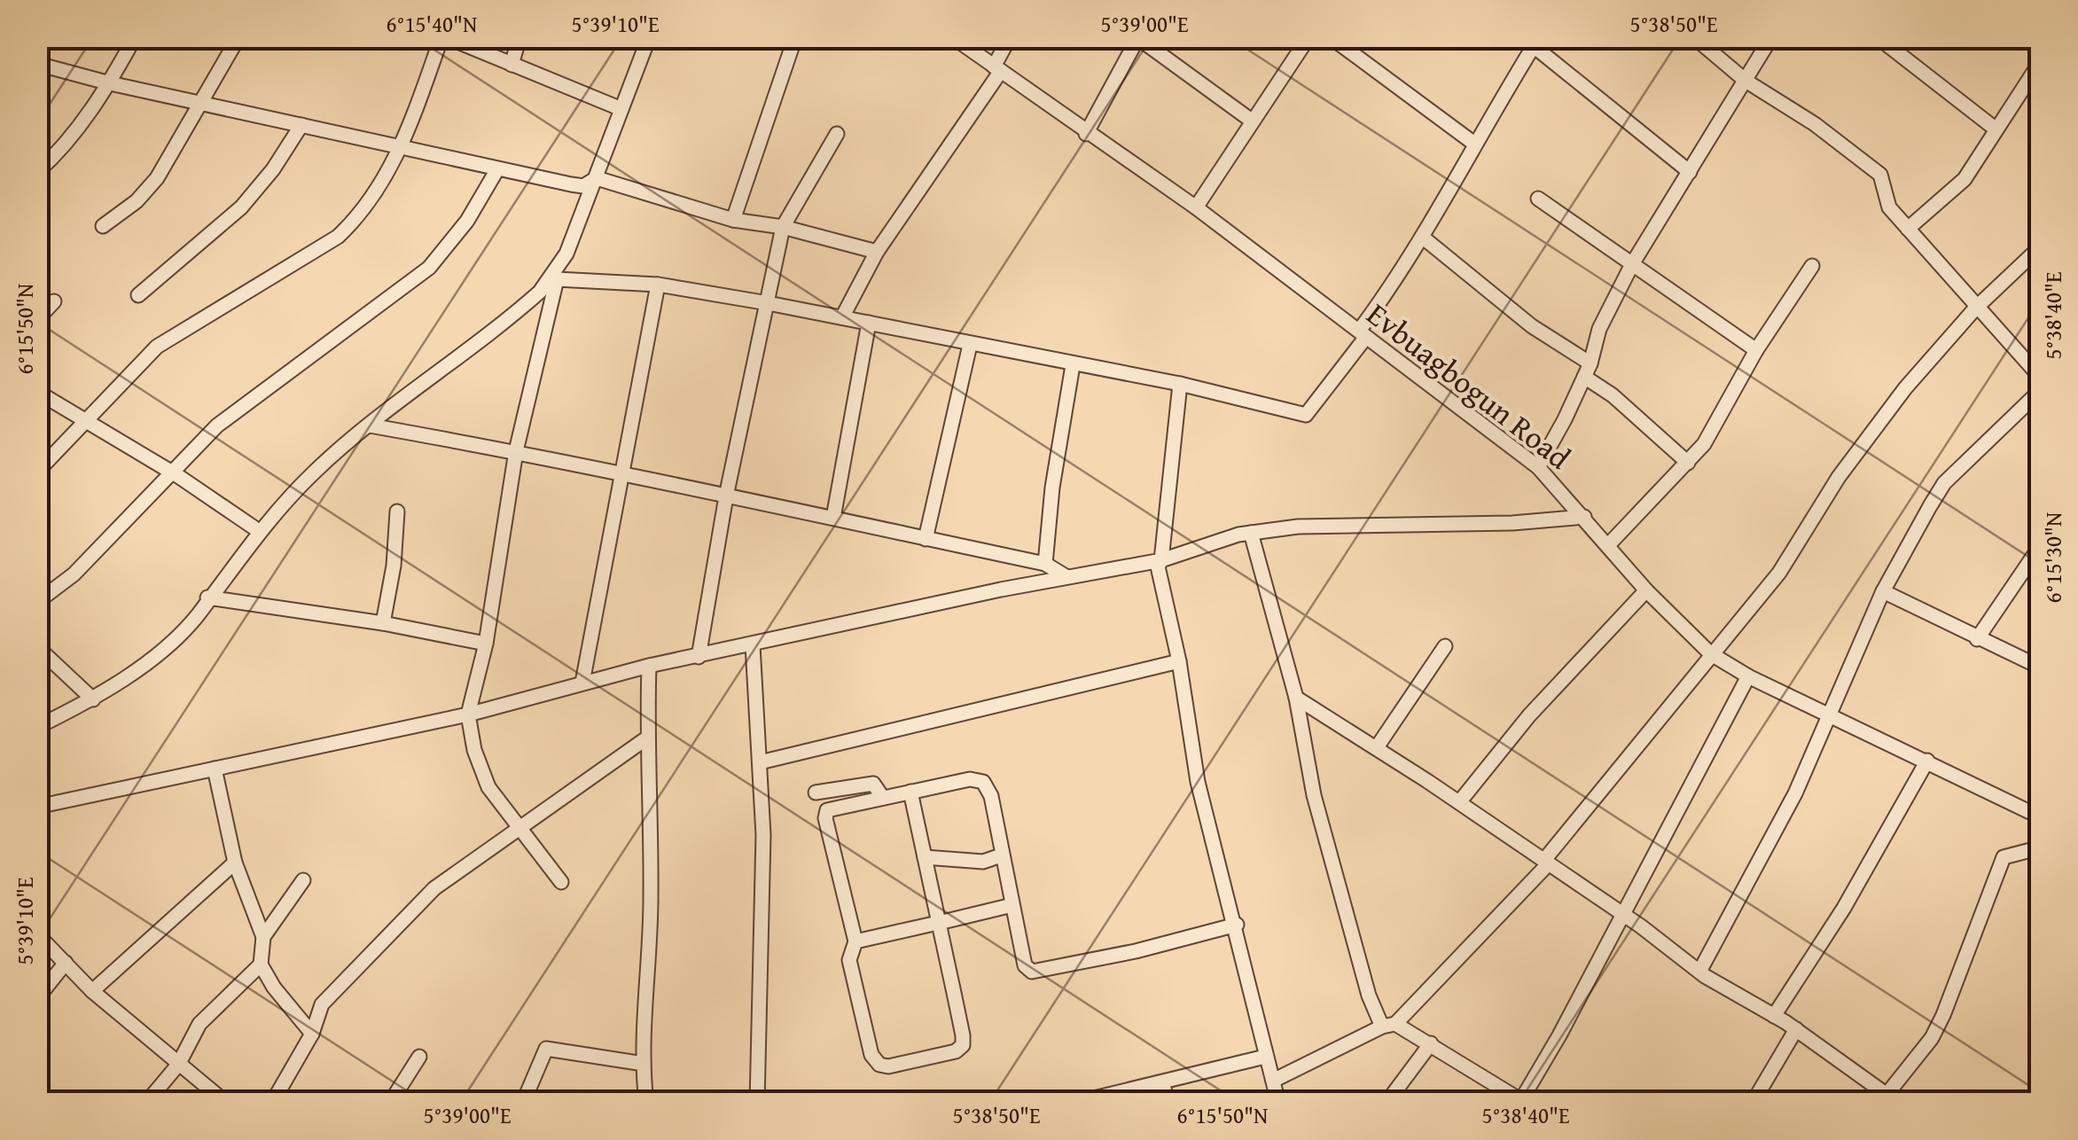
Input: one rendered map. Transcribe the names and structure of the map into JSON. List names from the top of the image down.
{
  "streets": {
    "street": ["Evbuagbogun Road"]
  },
  "coordinates": [
    "6°15'40\"N",
    "5°39'10\"E",
    "5°39'00\"E",
    "5°38'50\"E",
    "5°38'40\"E",
    "6°15'50\"N",
    "6°15'30\"N"
  ]
}
